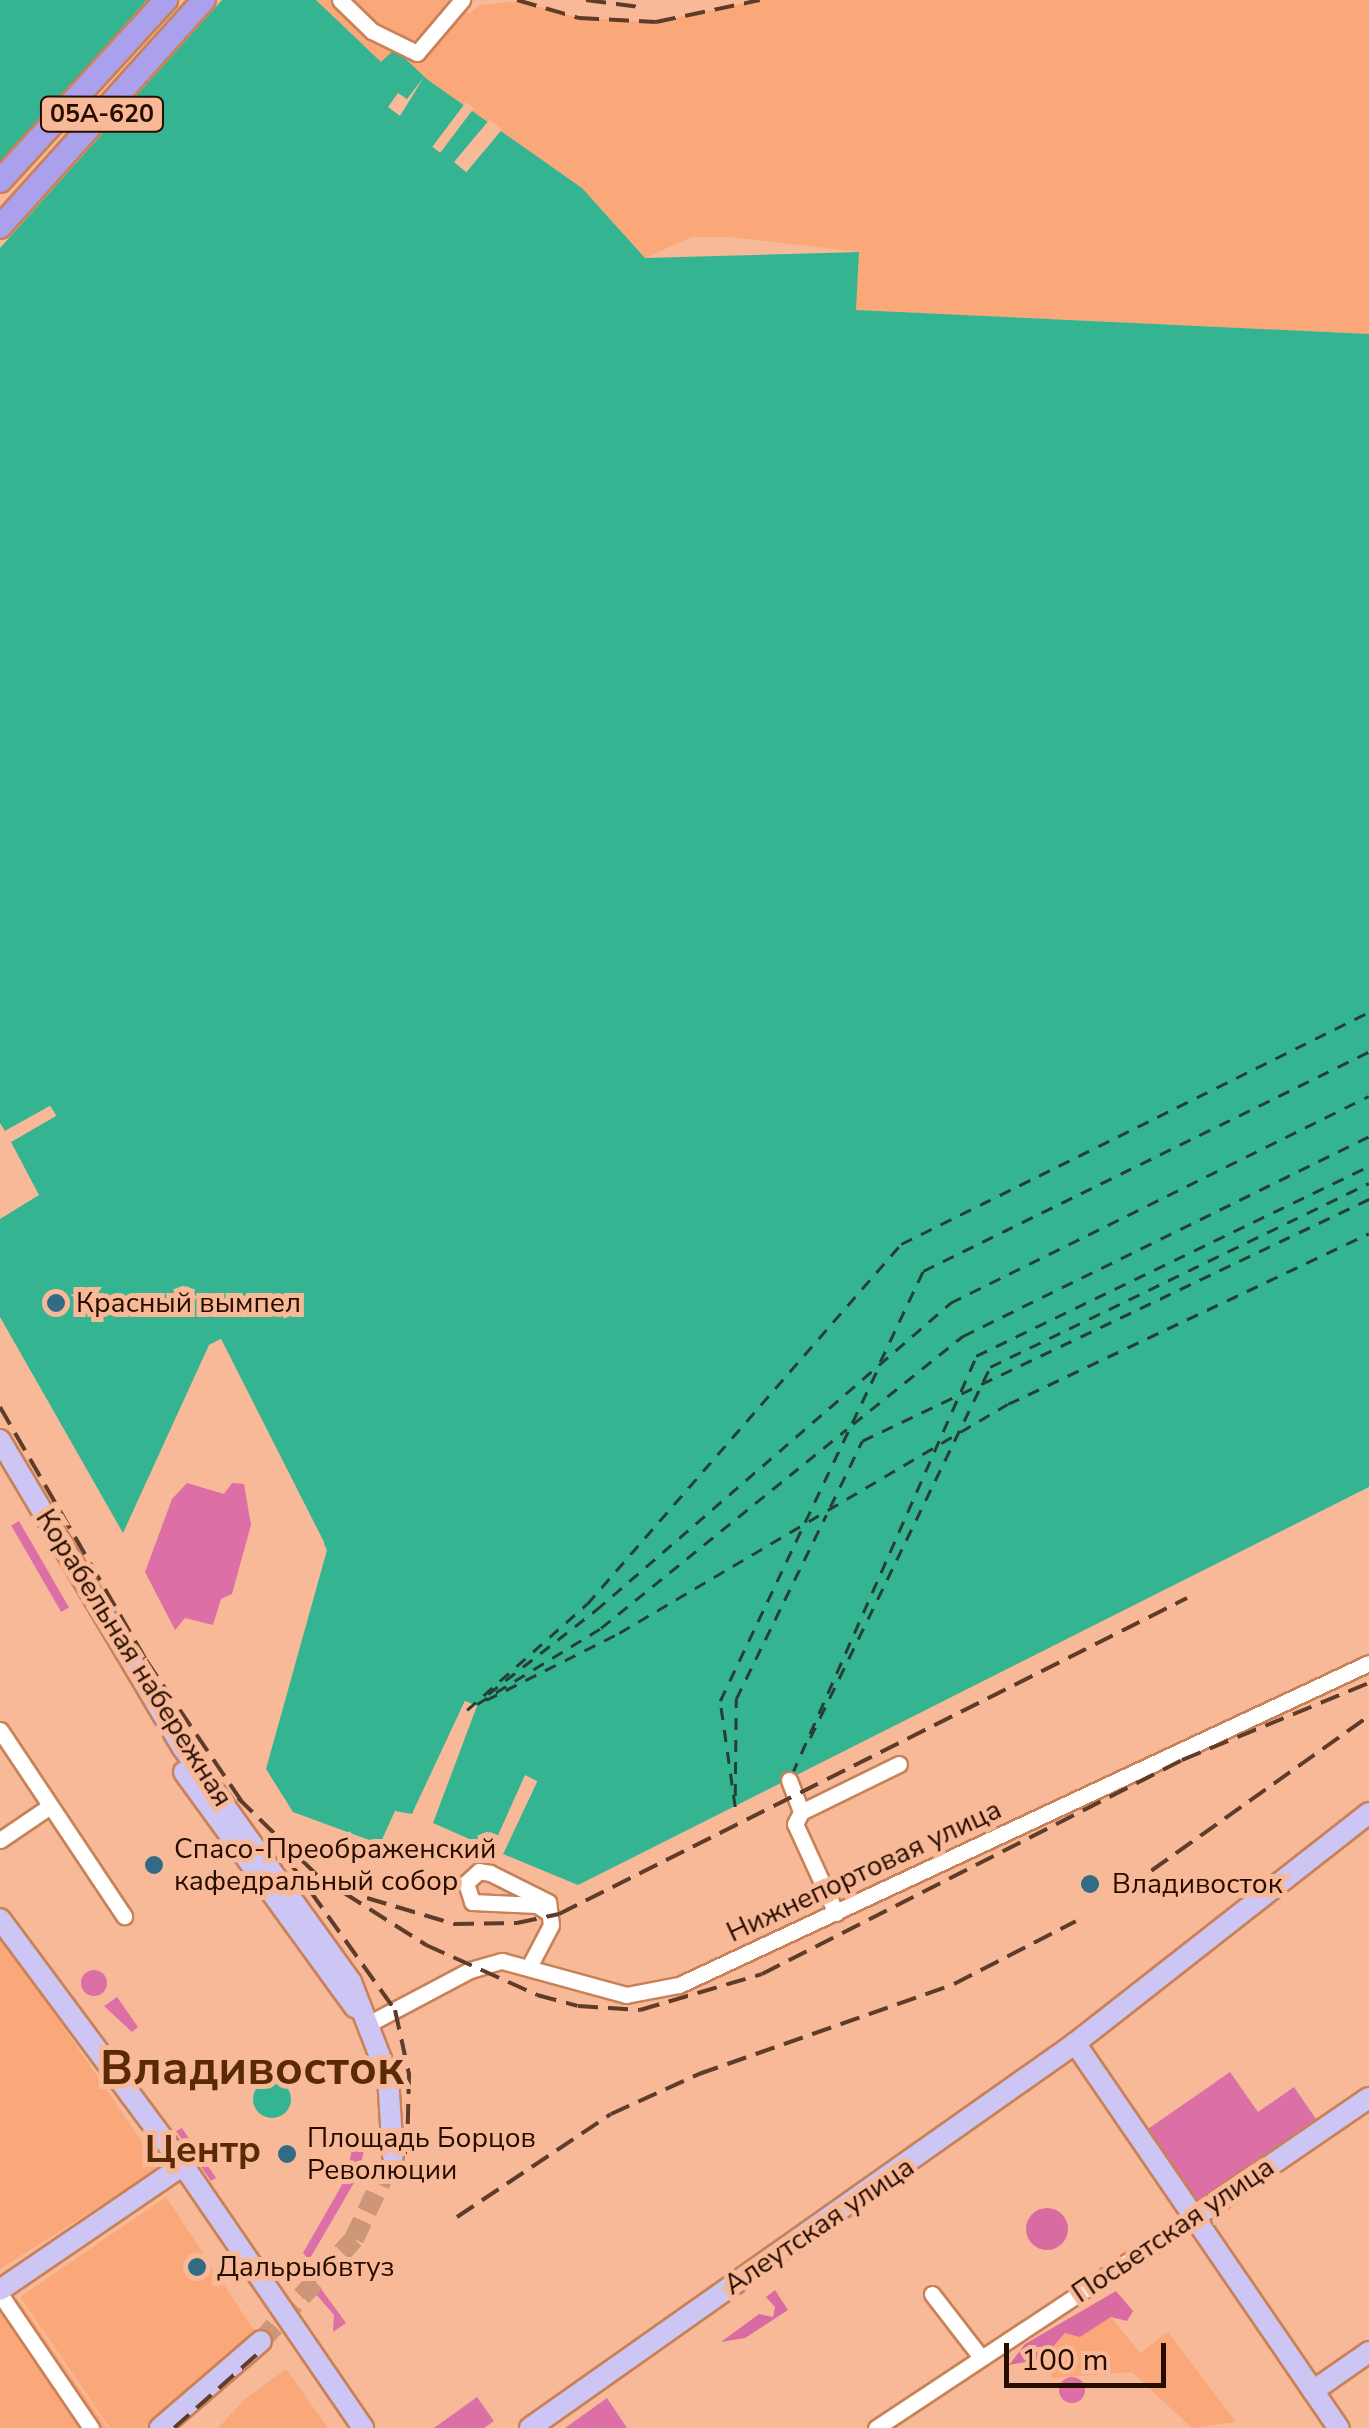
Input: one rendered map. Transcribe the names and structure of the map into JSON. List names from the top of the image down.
{
  "streets": {
    "highway": ["05А-620"],
    "main road": ["Корабельная набережная", "Алеутская улица", "Посьетская улица"],
    "street": ["Нижнепортовая улица"]
  },
  "crossings": [
    ["Корабельная набережная", "Нижнепортовая улица"]
  ],
  "districts": ["Владивосток", "Центр"],
  "places": [
    "Красный вымпел",
    "Спасо-Преображенский кафедральный собор",
    "Владивосток",
    "Площадь Борцов Революции",
    "Дальрыбвтуз"
  ],
  "scale_bar": "100 m"
}
